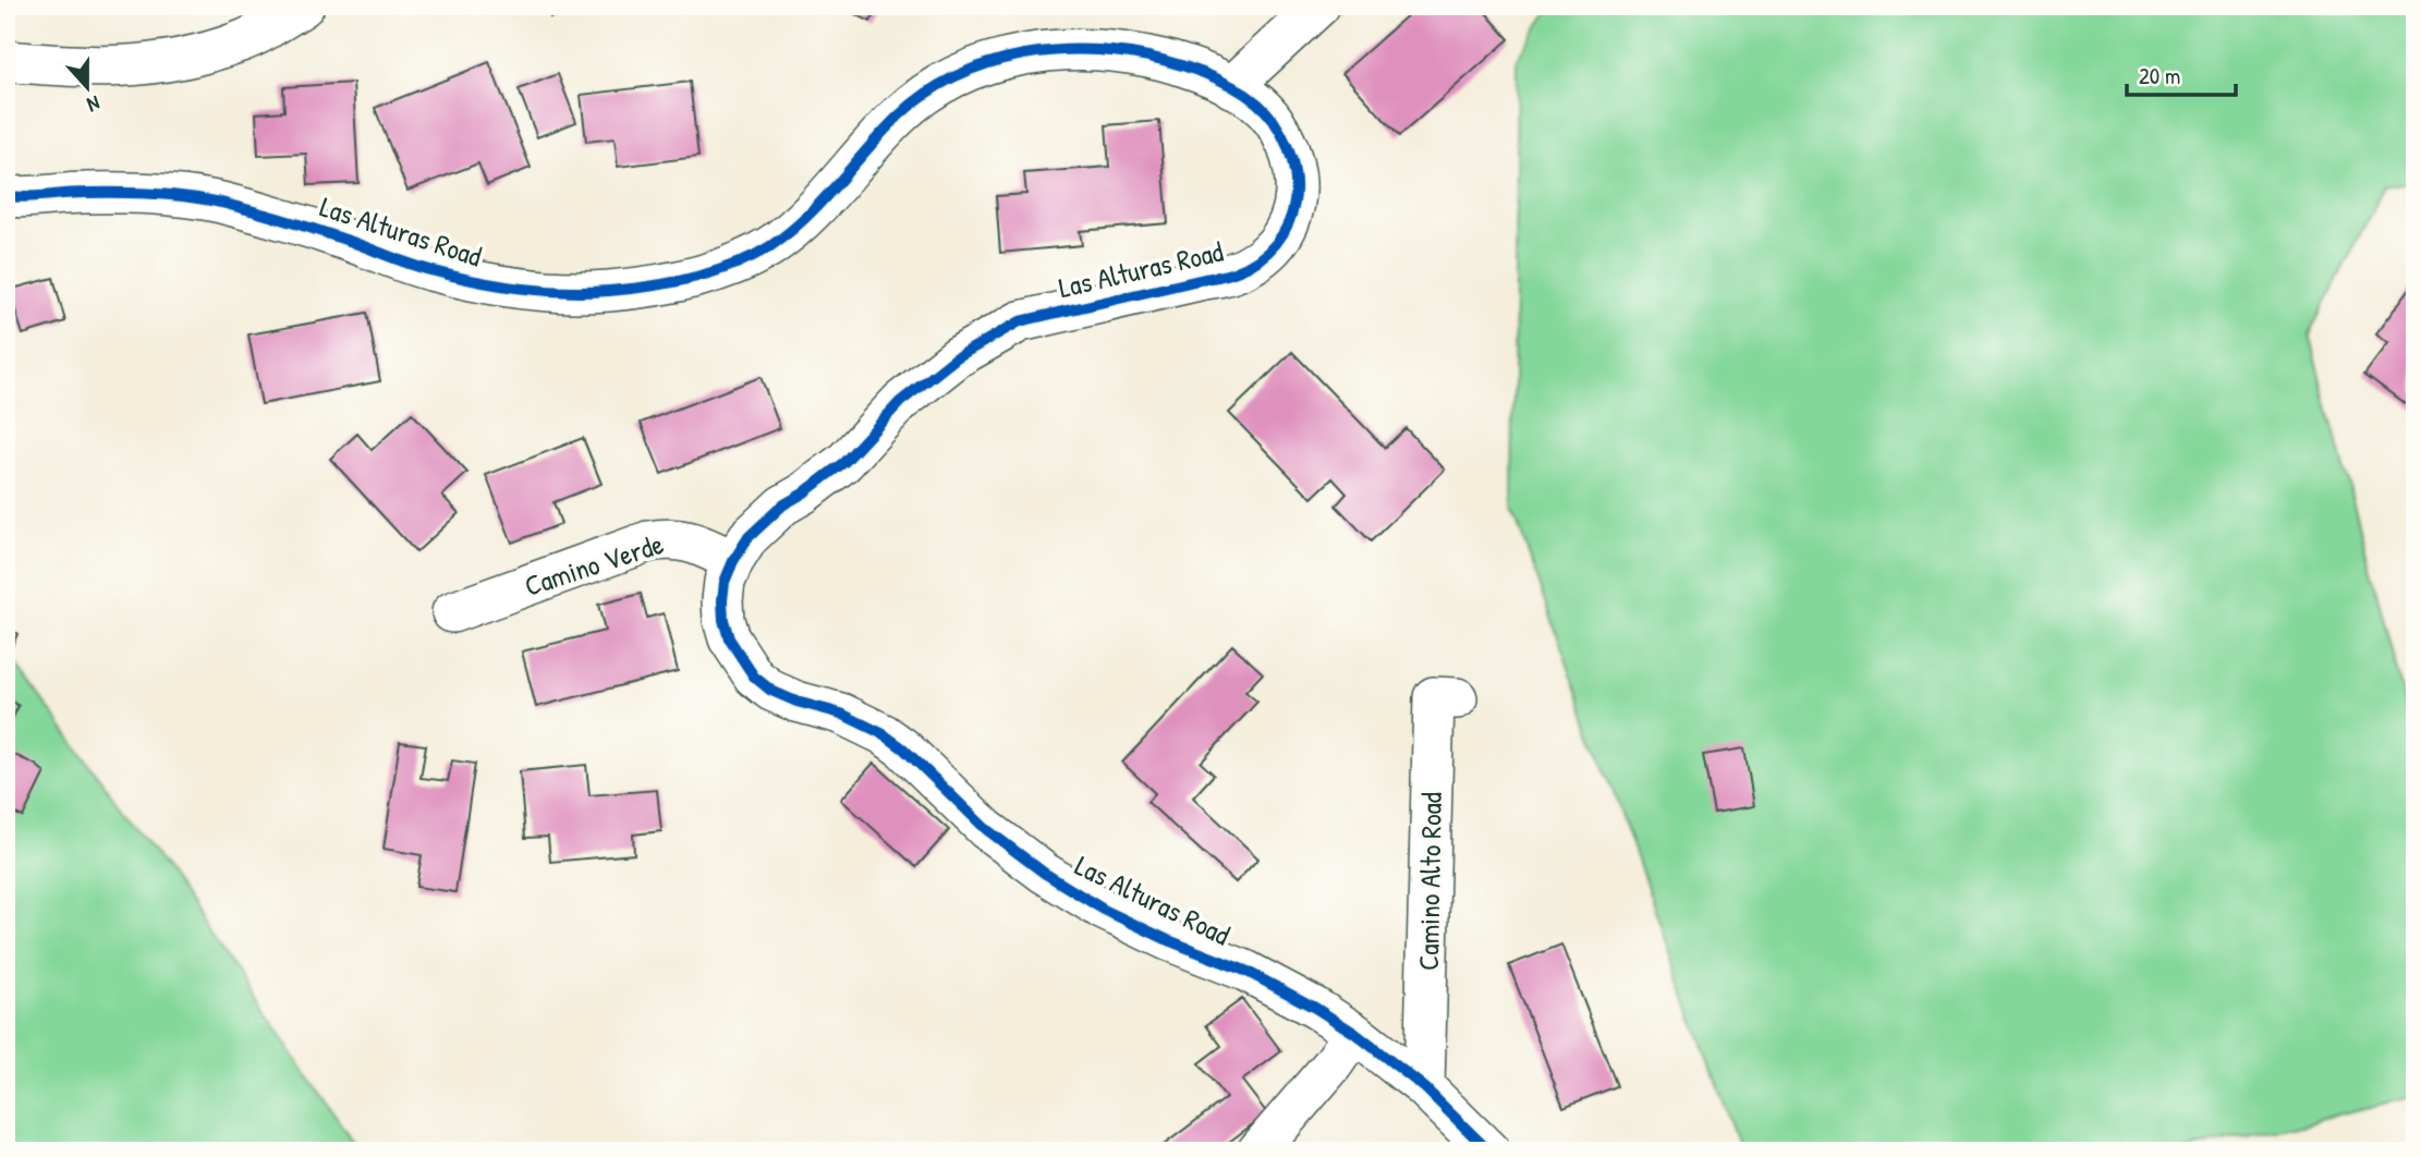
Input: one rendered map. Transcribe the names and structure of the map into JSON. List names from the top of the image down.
{
  "streets": {
    "street": ["Las Alturas Road", "Camino Verde", "Camino Alto Road"]
  },
  "crossings": [
    ["Las Alturas Road", "Camino Verde"],
    ["Las Alturas Road", "Camino Alto Road"]
  ],
  "scale_bar": "20 m",
  "north": "bottom"
}
